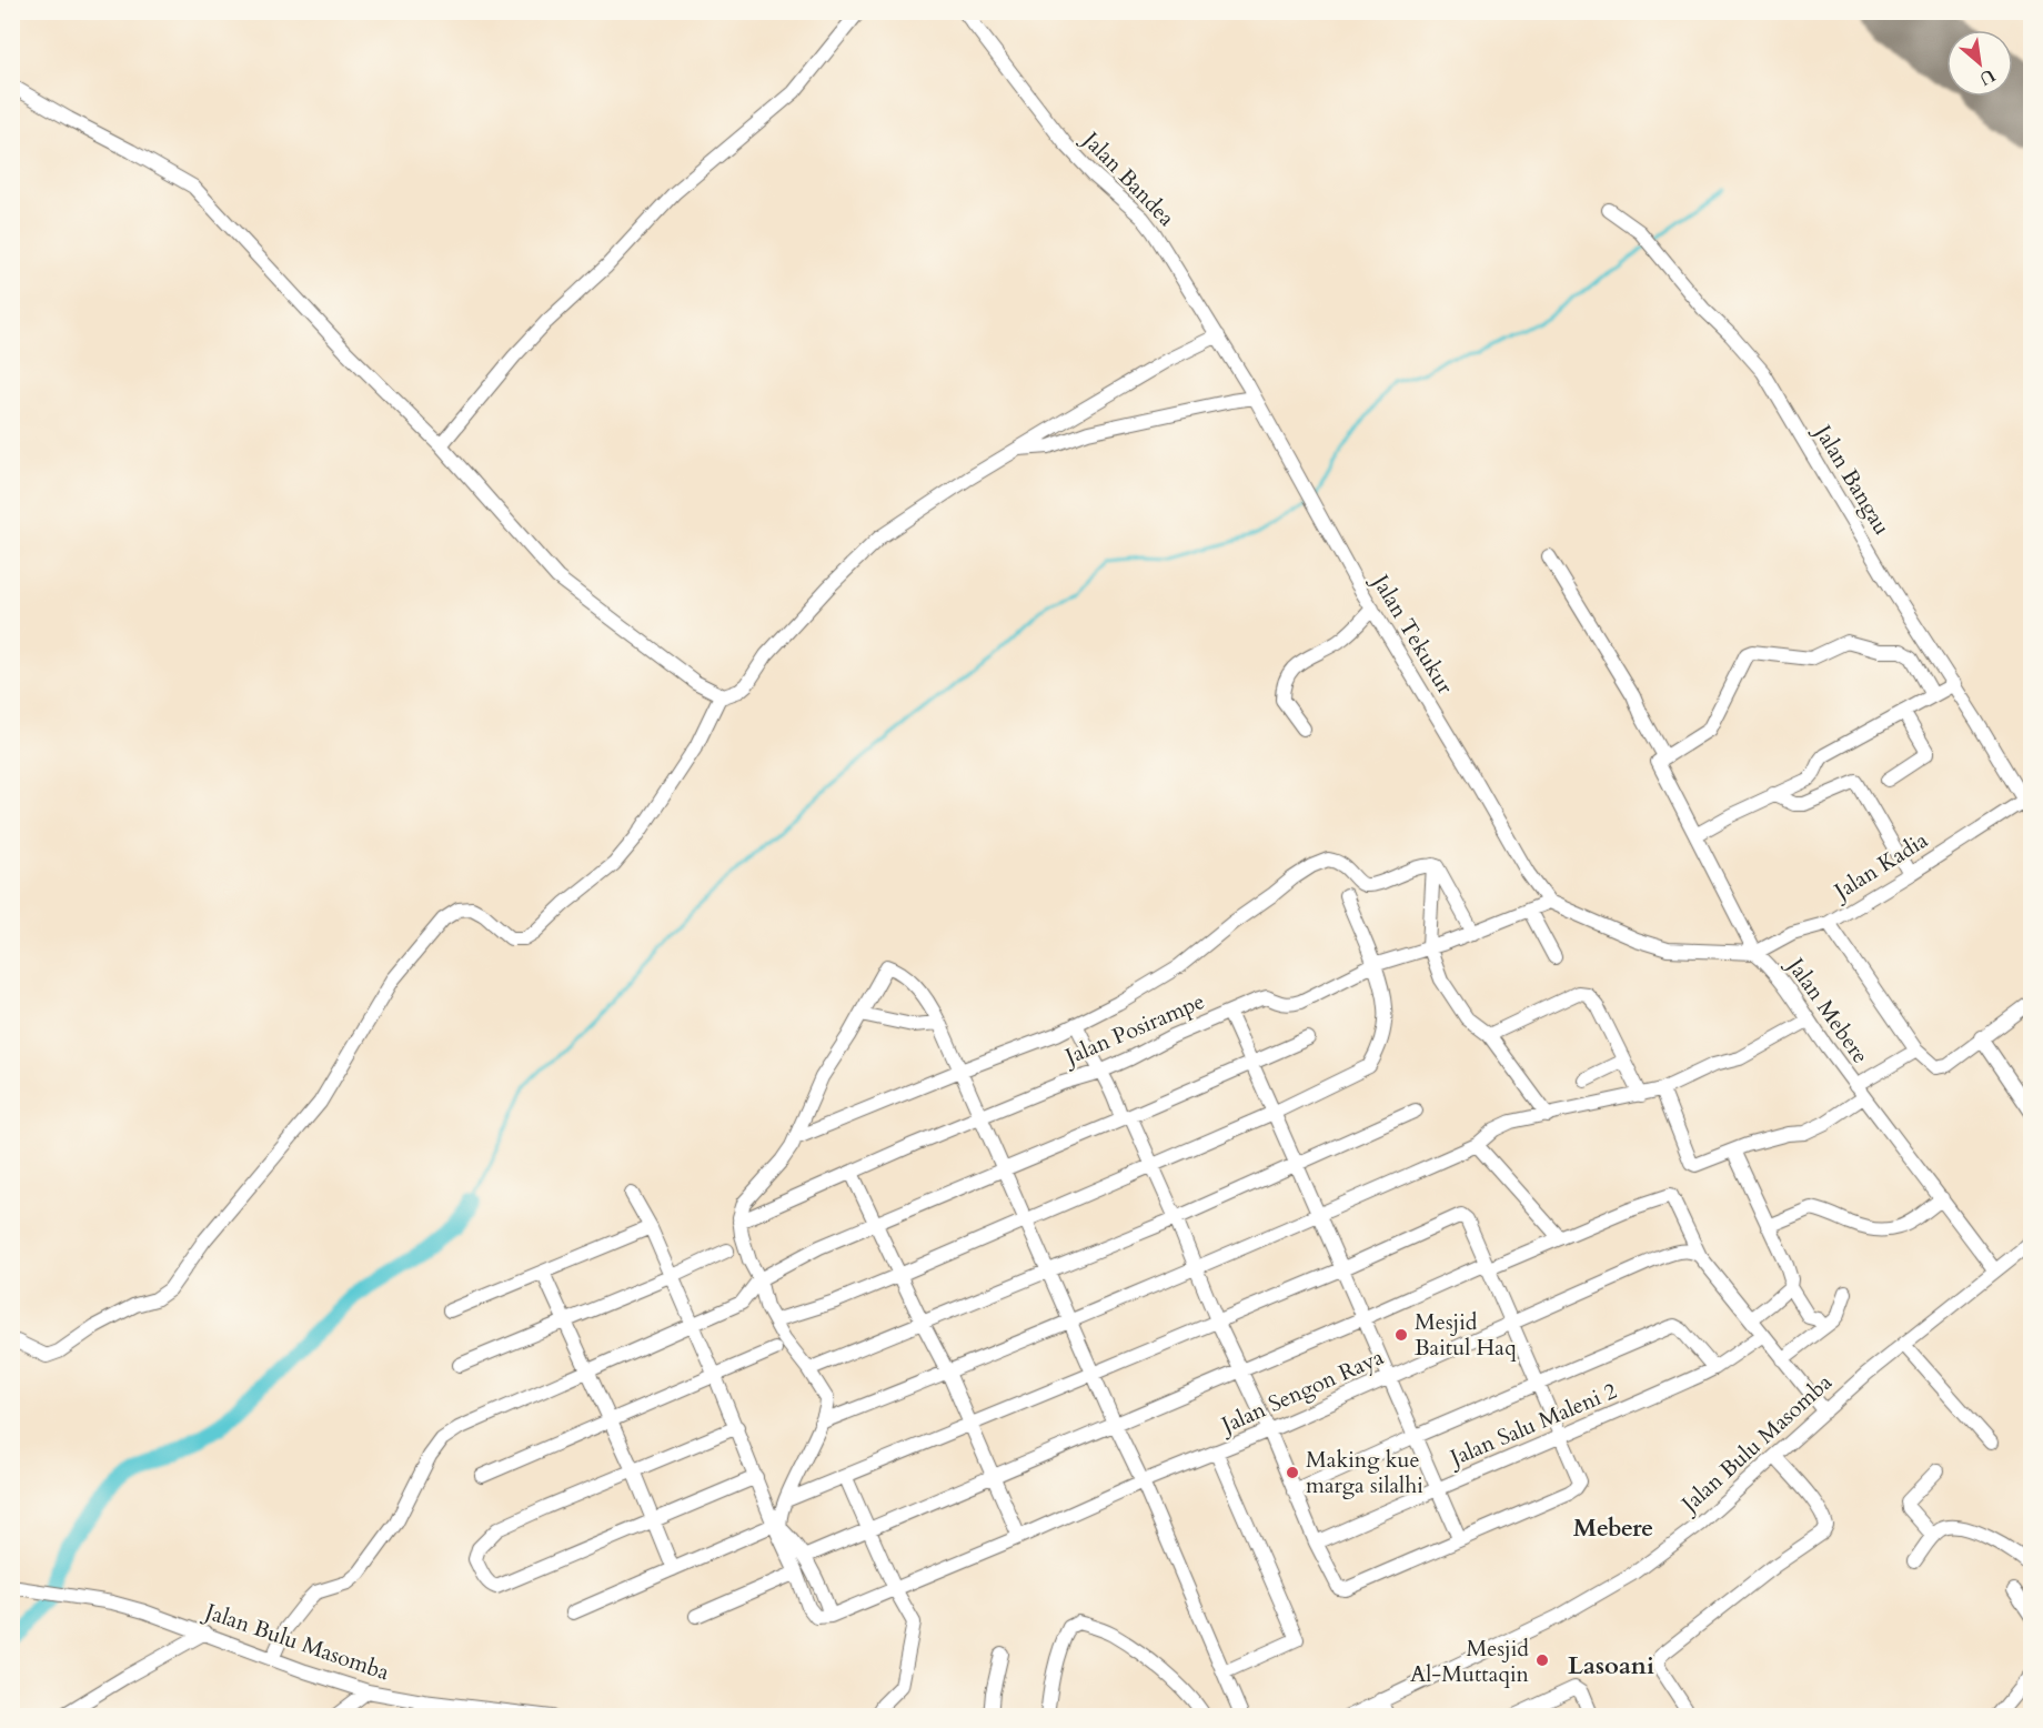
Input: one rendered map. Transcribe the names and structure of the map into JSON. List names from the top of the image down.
{
  "streets": {
    "street": [
      "Jalan Bandea",
      "Jalan Bangau",
      "Jalan Tekukur",
      "Jalan Kadia",
      "Jalan Mebere",
      "Jalan Posirampe",
      "Jalan Sengon Raya",
      "Jalan Salu Maleni 2",
      "Jalan Bulu Masomba"
    ]
  },
  "crossings": [
    ["Jalan Bandea", "Jalan Tekukur"],
    ["Jalan Bangau", "Jalan Kadia"],
    ["Jalan Tekukur", "Jalan Mebere"],
    ["Jalan Tekukur", "Jalan Posirampe"],
    ["Jalan Kadia", "Jalan Mebere"],
    ["Jalan Mebere", "Jalan Posirampe"],
    ["Jalan Mebere", "Jalan Bulu Masomba"]
  ],
  "districts": ["Mebere", "Lasoani"],
  "places": ["Mesjid Baitul Haq", "Making kue marga silalhi", "Mesjid Al-Muttaqin"],
  "north": "bottom right"
}
